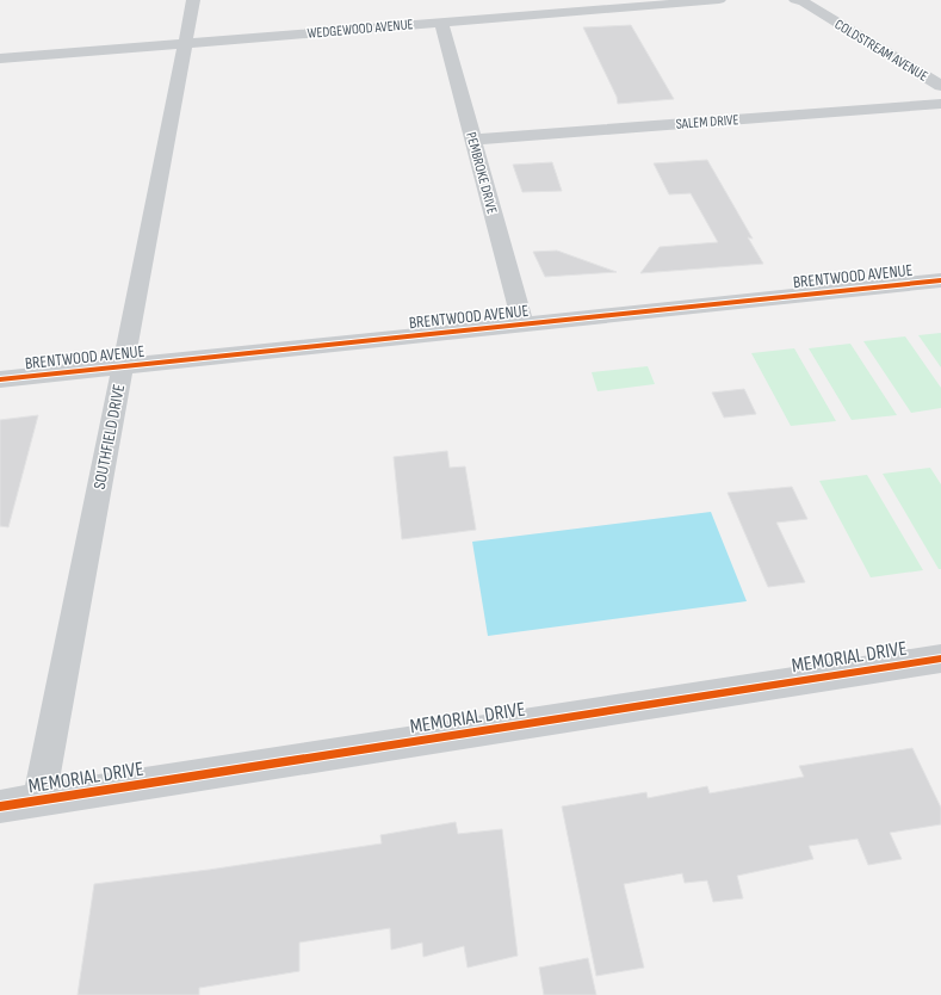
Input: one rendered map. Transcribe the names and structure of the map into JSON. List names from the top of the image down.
{
  "streets": {
    "street": [
      "WEDGEWOOD AVENUE",
      "COLDSTREAM AVENUE",
      "SALEM DRIVE",
      "PEMBROKE DRIVE",
      "BRENTWOOD AVENUE",
      "SOUTHFIELD DRIVE",
      "MEMORIAL DRIVE"
    ]
  },
  "crossings": [
    ["WEDGEWOOD AVENUE", "PEMBROKE DRIVE"],
    ["WEDGEWOOD AVENUE", "SOUTHFIELD DRIVE"],
    ["SALEM DRIVE", "PEMBROKE DRIVE"],
    ["PEMBROKE DRIVE", "BRENTWOOD AVENUE"],
    ["BRENTWOOD AVENUE", "SOUTHFIELD DRIVE"],
    ["SOUTHFIELD DRIVE", "MEMORIAL DRIVE"]
  ]
}
